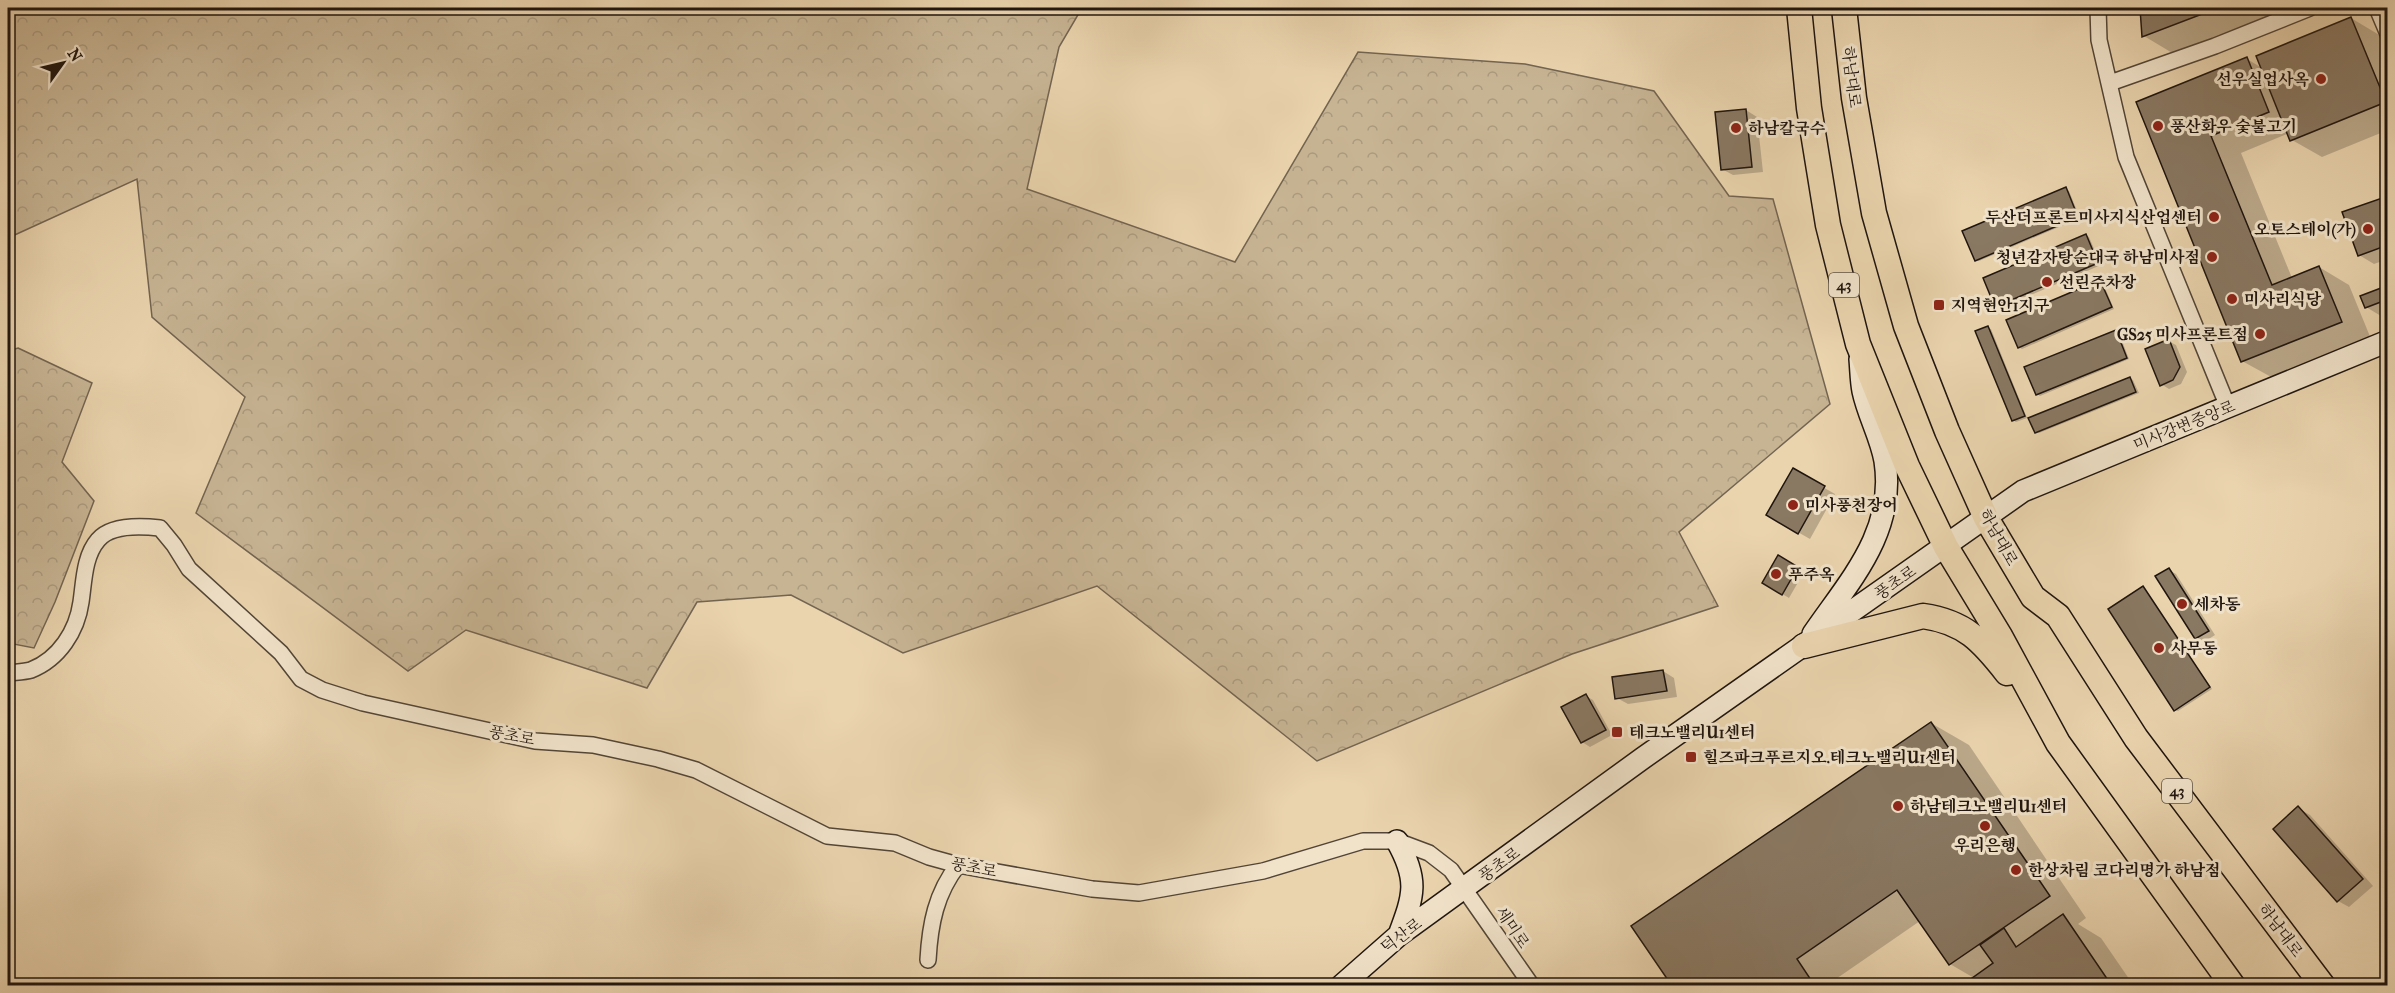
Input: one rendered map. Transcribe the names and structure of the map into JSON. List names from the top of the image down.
{
  "streets": {
    "main road": ["하남대로", "43"],
    "street": [
      "미사강변중앙로",
      "풍초로",
      "세미로",
      "덕산로"
    ]
  },
  "crossings": [
    ["하남대로", "미사강변중앙로"],
    ["하남대로", "풍초로"],
    ["43", "풍초로"],
    ["미사강변중앙로", "풍초로"],
    ["풍초로", "세미로"],
    ["풍초로", "덕산로"],
    ["세미로", "덕산로"]
  ],
  "places": {
    "other": [
      "선우실업사옥",
      "풍산화우 숯불고기",
      "하남칼국수",
      "두산더프론트미사지식산업센터",
      "오토스테이(가)",
      "청년감자탕순대국 하남미사점",
      "선린주차장",
      "미사리식당",
      "GS25 미사프론트점",
      "미사풍천장어",
      "푸주옥",
      "세차동",
      "사무동",
      "하남테크노밸리U1센터",
      "우리은행",
      "한상차림 코다리명가 하남점"
    ],
    "transit": ["지역현안1지구", "테크노밸리U1센터", "힐즈파크푸르지오.테크노밸리U1센터"]
  },
  "north": "top right"
}
